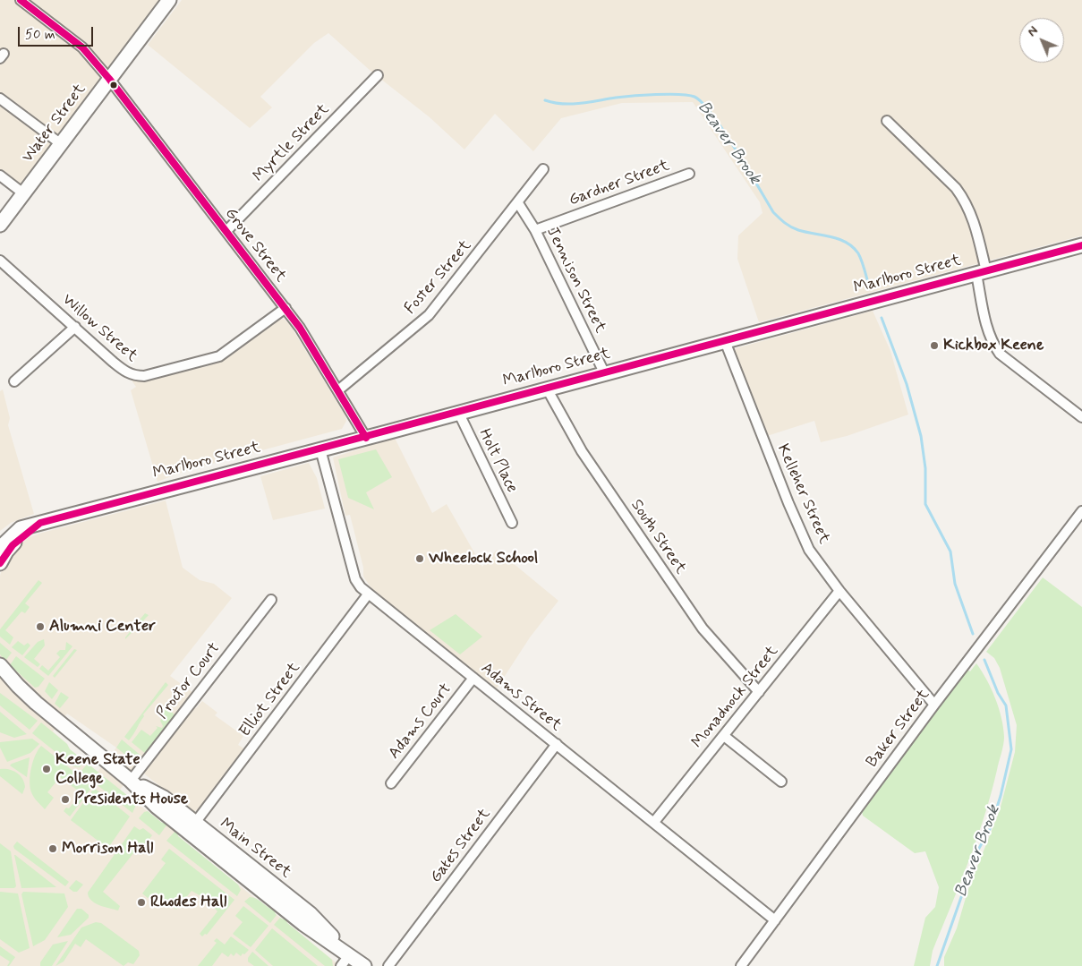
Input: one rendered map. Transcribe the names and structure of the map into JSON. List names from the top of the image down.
{
  "streets": {
    "street": [
      "Water Street",
      "Myrtle Street",
      "Gardner Street",
      "Grove Street",
      "Marlboro Street",
      "Foster Street",
      "Jennison Street",
      "Willow Street",
      "Holt Place",
      "Kelleher Street",
      "South Street",
      "Proctor Court",
      "Adams Street",
      "Monadnock Street",
      "Elliot Street",
      "Adams Court",
      "Baker Street",
      "Gates Street",
      "Main Street"
    ]
  },
  "crossings": [
    ["Water Street", "Grove Street"],
    ["Myrtle Street", "Grove Street"],
    ["Gardner Street", "Jennison Street"],
    ["Grove Street", "Marlboro Street"],
    ["Grove Street", "Foster Street"],
    ["Grove Street", "Willow Street"],
    ["Marlboro Street", "Jennison Street"],
    ["Marlboro Street", "Holt Place"],
    ["Marlboro Street", "Kelleher Street"],
    ["Marlboro Street", "South Street"],
    ["Marlboro Street", "Adams Street"],
    ["Foster Street", "Jennison Street"],
    ["Kelleher Street", "Monadnock Street"],
    ["Kelleher Street", "Baker Street"],
    ["South Street", "Monadnock Street"],
    ["Proctor Court", "Main Street"],
    ["Adams Street", "Monadnock Street"],
    ["Adams Street", "Elliot Street"],
    ["Adams Street", "Adams Court"],
    ["Adams Street", "Baker Street"],
    ["Adams Street", "Gates Street"],
    ["Elliot Street", "Main Street"]
  ],
  "water": ["Beaver Brook"],
  "places": [
    "Kickbox Keene",
    "Wheelock School",
    "Alumni Center",
    "Keene State College",
    "Presidents House",
    "Morrison Hall",
    "Rhodes Hall"
  ],
  "scale_bar": "50 m",
  "north": "top left"
}
